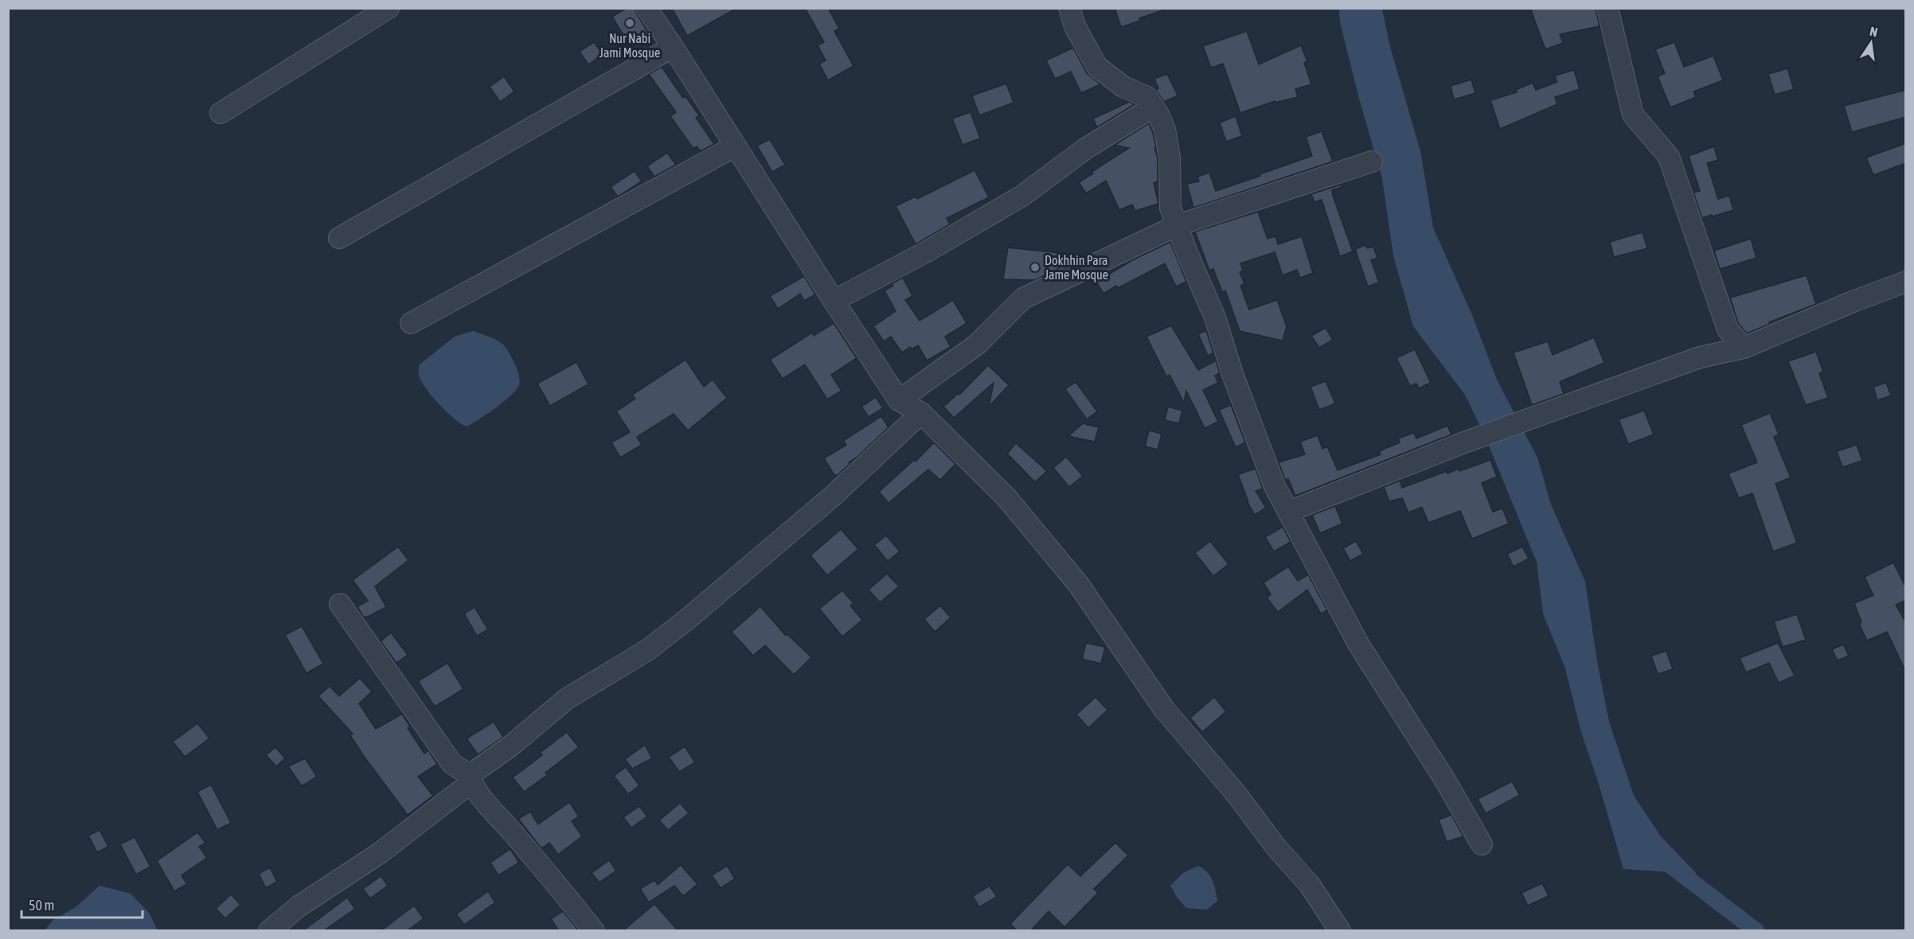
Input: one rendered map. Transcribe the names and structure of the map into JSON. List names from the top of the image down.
{
  "places": ["Nur Nabi Jami Mosque", "Dokhhin Para Jame Mosque"],
  "scale_bar": "50 m",
  "north": "top"
}
